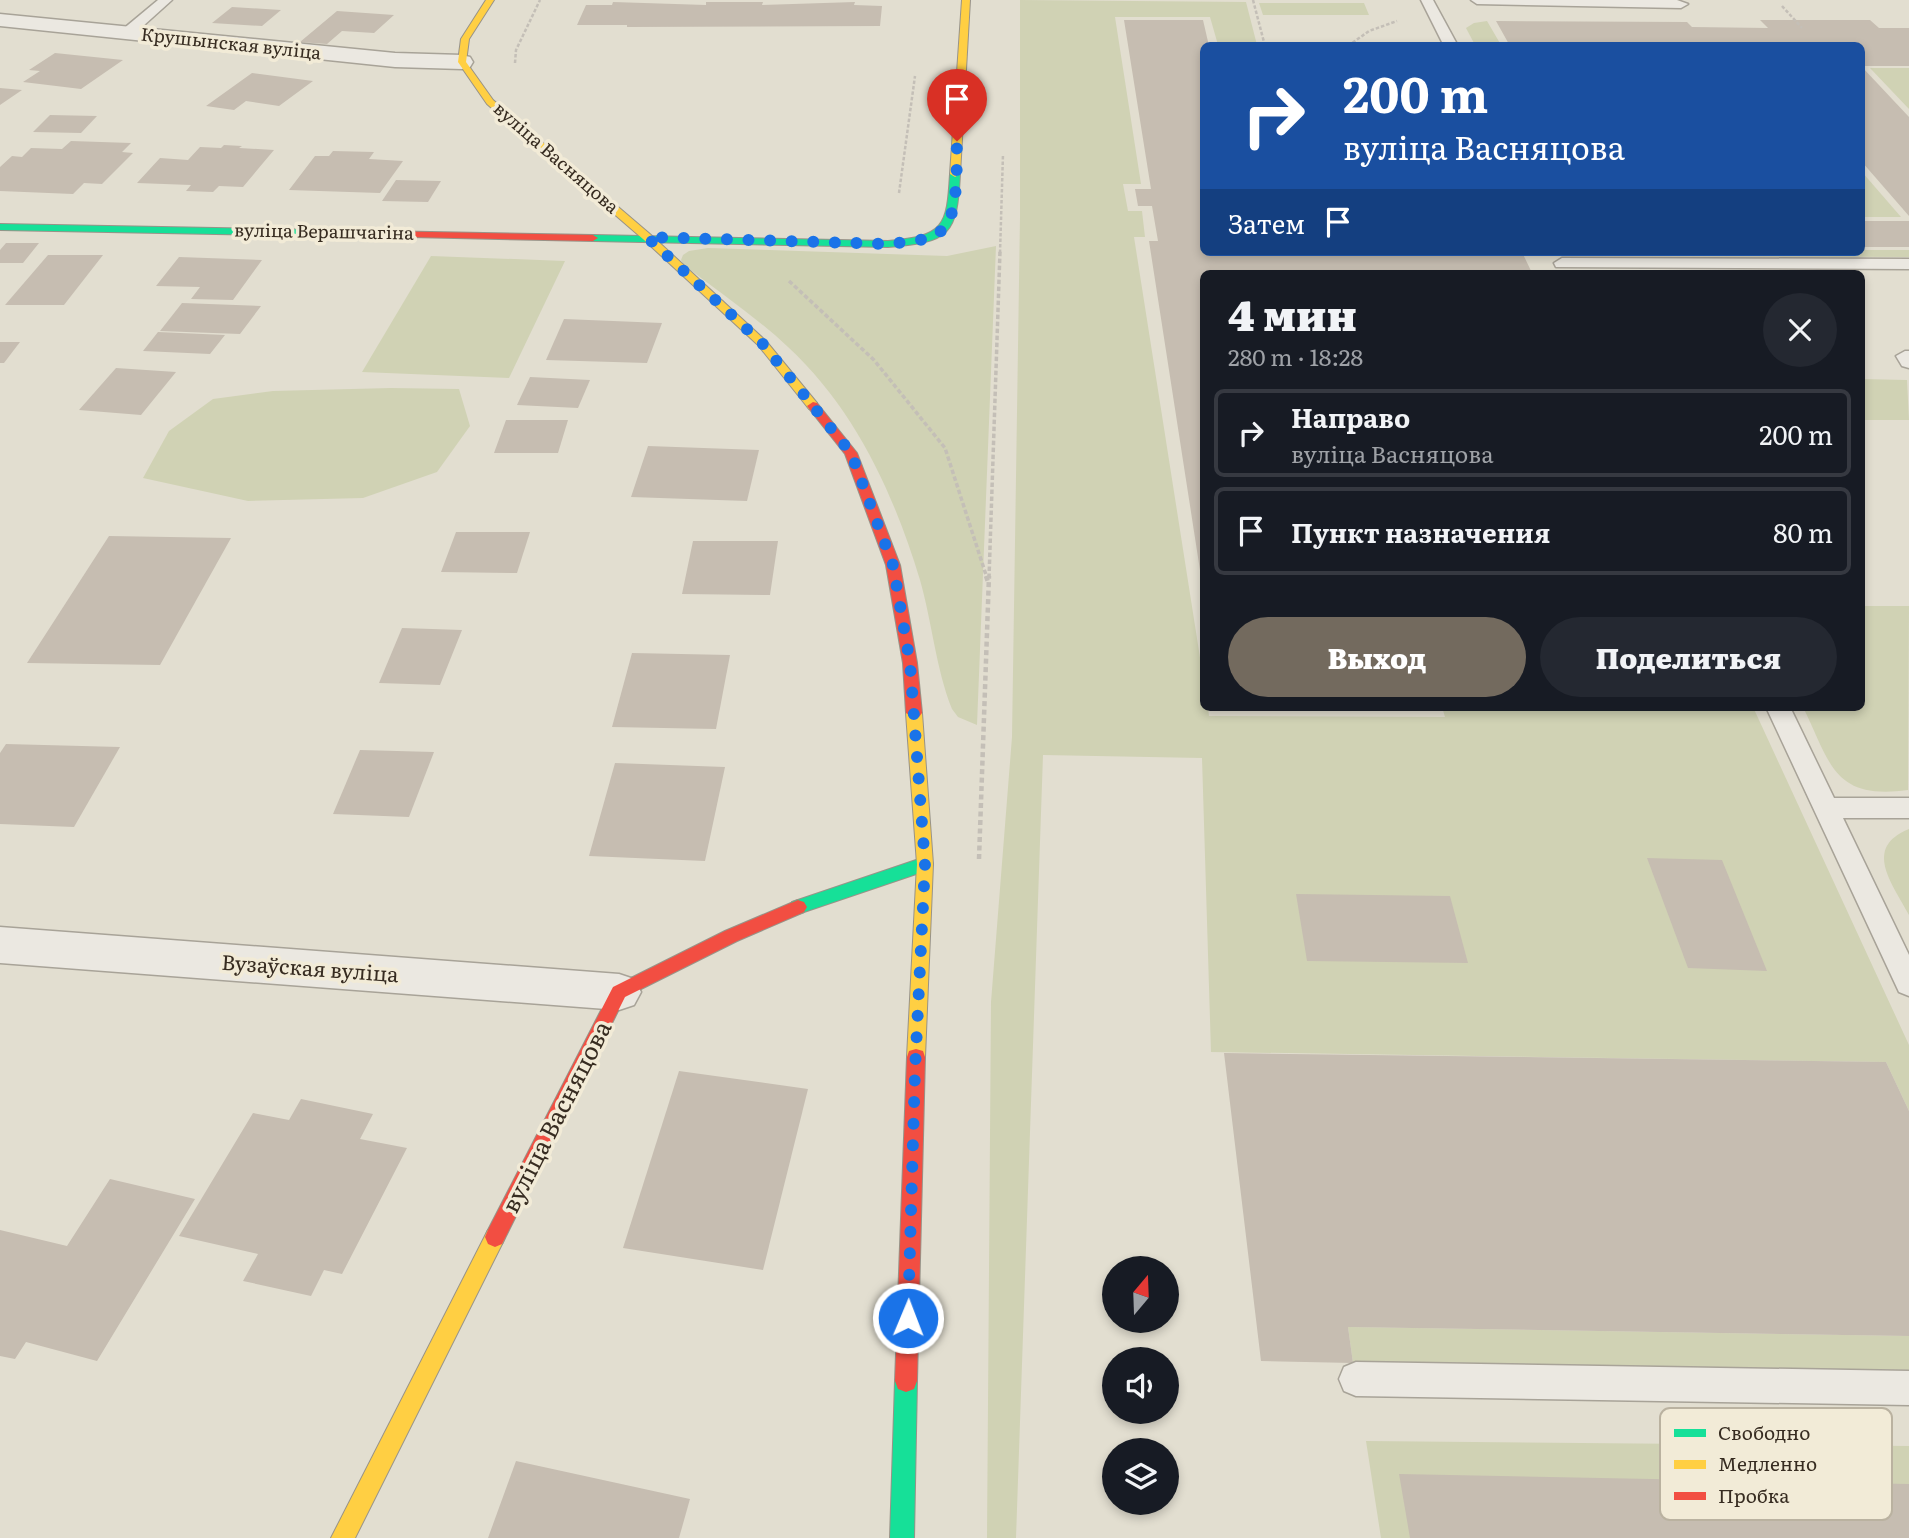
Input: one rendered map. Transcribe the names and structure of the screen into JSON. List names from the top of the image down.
{
  "streets": {
    "street": [
      "Крушынская вуліца",
      "вуліца Васняцова",
      "вуліца Верашчагіна",
      "Вузаўская вуліца"
    ]
  },
  "crossings": [
    ["Крушынская вуліца", "вуліца Васняцова"],
    ["вуліца Васняцова", "вуліца Верашчагіна"],
    ["вуліца Васняцова", "Вузаўская вуліца"]
  ],
  "legend": ["Свободно", "Медленно", "Пробка"],
  "north": "top",
  "page": {
    "turn": ["200 m", "вуліца Васняцова"],
    "then": "Затем",
    "heading": ["4 мин", "280 m · 18:28"],
    "list": [
      {
        "name": "Направо",
        "note": "вуліца Васняцова",
        "value": "200 m"
      },
      {
        "name": "Пункт назначения",
        "value": "80 m"
      }
    ],
    "buttons": ["Выход", "Поделиться"]
  }
}
